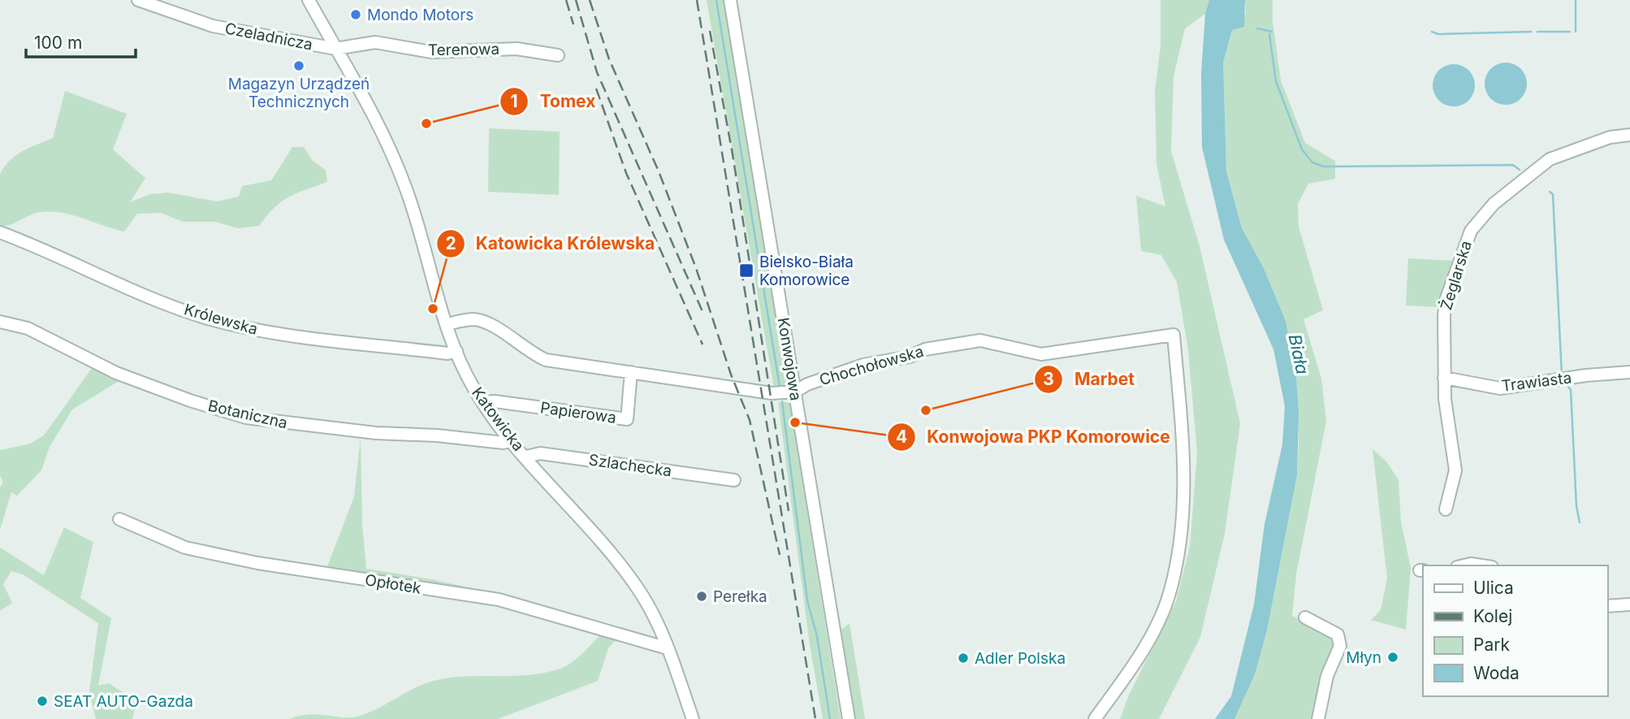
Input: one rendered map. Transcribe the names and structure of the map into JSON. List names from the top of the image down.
{
  "streets": {
    "street": [
      "Czeladnicza",
      "Terenowa",
      "Żeglarska",
      "Królewska",
      "Konwojowa",
      "Chochołowska",
      "Trawiasta",
      "Papierowa",
      "Botaniczna",
      "Katowicka",
      "Szlachecka",
      "Opłotek"
    ]
  },
  "crossings": [
    ["Czeladnicza", "Terenowa"],
    ["Czeladnicza", "Katowicka"],
    ["Terenowa", "Katowicka"],
    ["Żeglarska", "Trawiasta"],
    ["Królewska", "Katowicka"],
    ["Konwojowa", "Chochołowska"],
    ["Chochołowska", "Papierowa"],
    ["Chochołowska", "Katowicka"],
    ["Papierowa", "Katowicka"],
    ["Botaniczna", "Katowicka"],
    ["Katowicka", "Szlachecka"],
    ["Katowicka", "Opłotek"]
  ],
  "water": ["Biała"],
  "places": {
    "other": [
      "Mondo Motors",
      "Magazyn Urządzeń Technicznych",
      "Tomex",
      "Katowicka Królewska",
      "Marbet",
      "Konwojowa PKP Komorowice",
      "Perełka",
      "Młyn",
      "Adler Polska",
      "SEAT AUTO-Gazda"
    ],
    "transit": ["Bielsko-Biała Komorowice"]
  },
  "legend": [
    "Ulica",
    "Kolej",
    "Park",
    "Woda"
  ],
  "scale_bar": "100 m"
}
